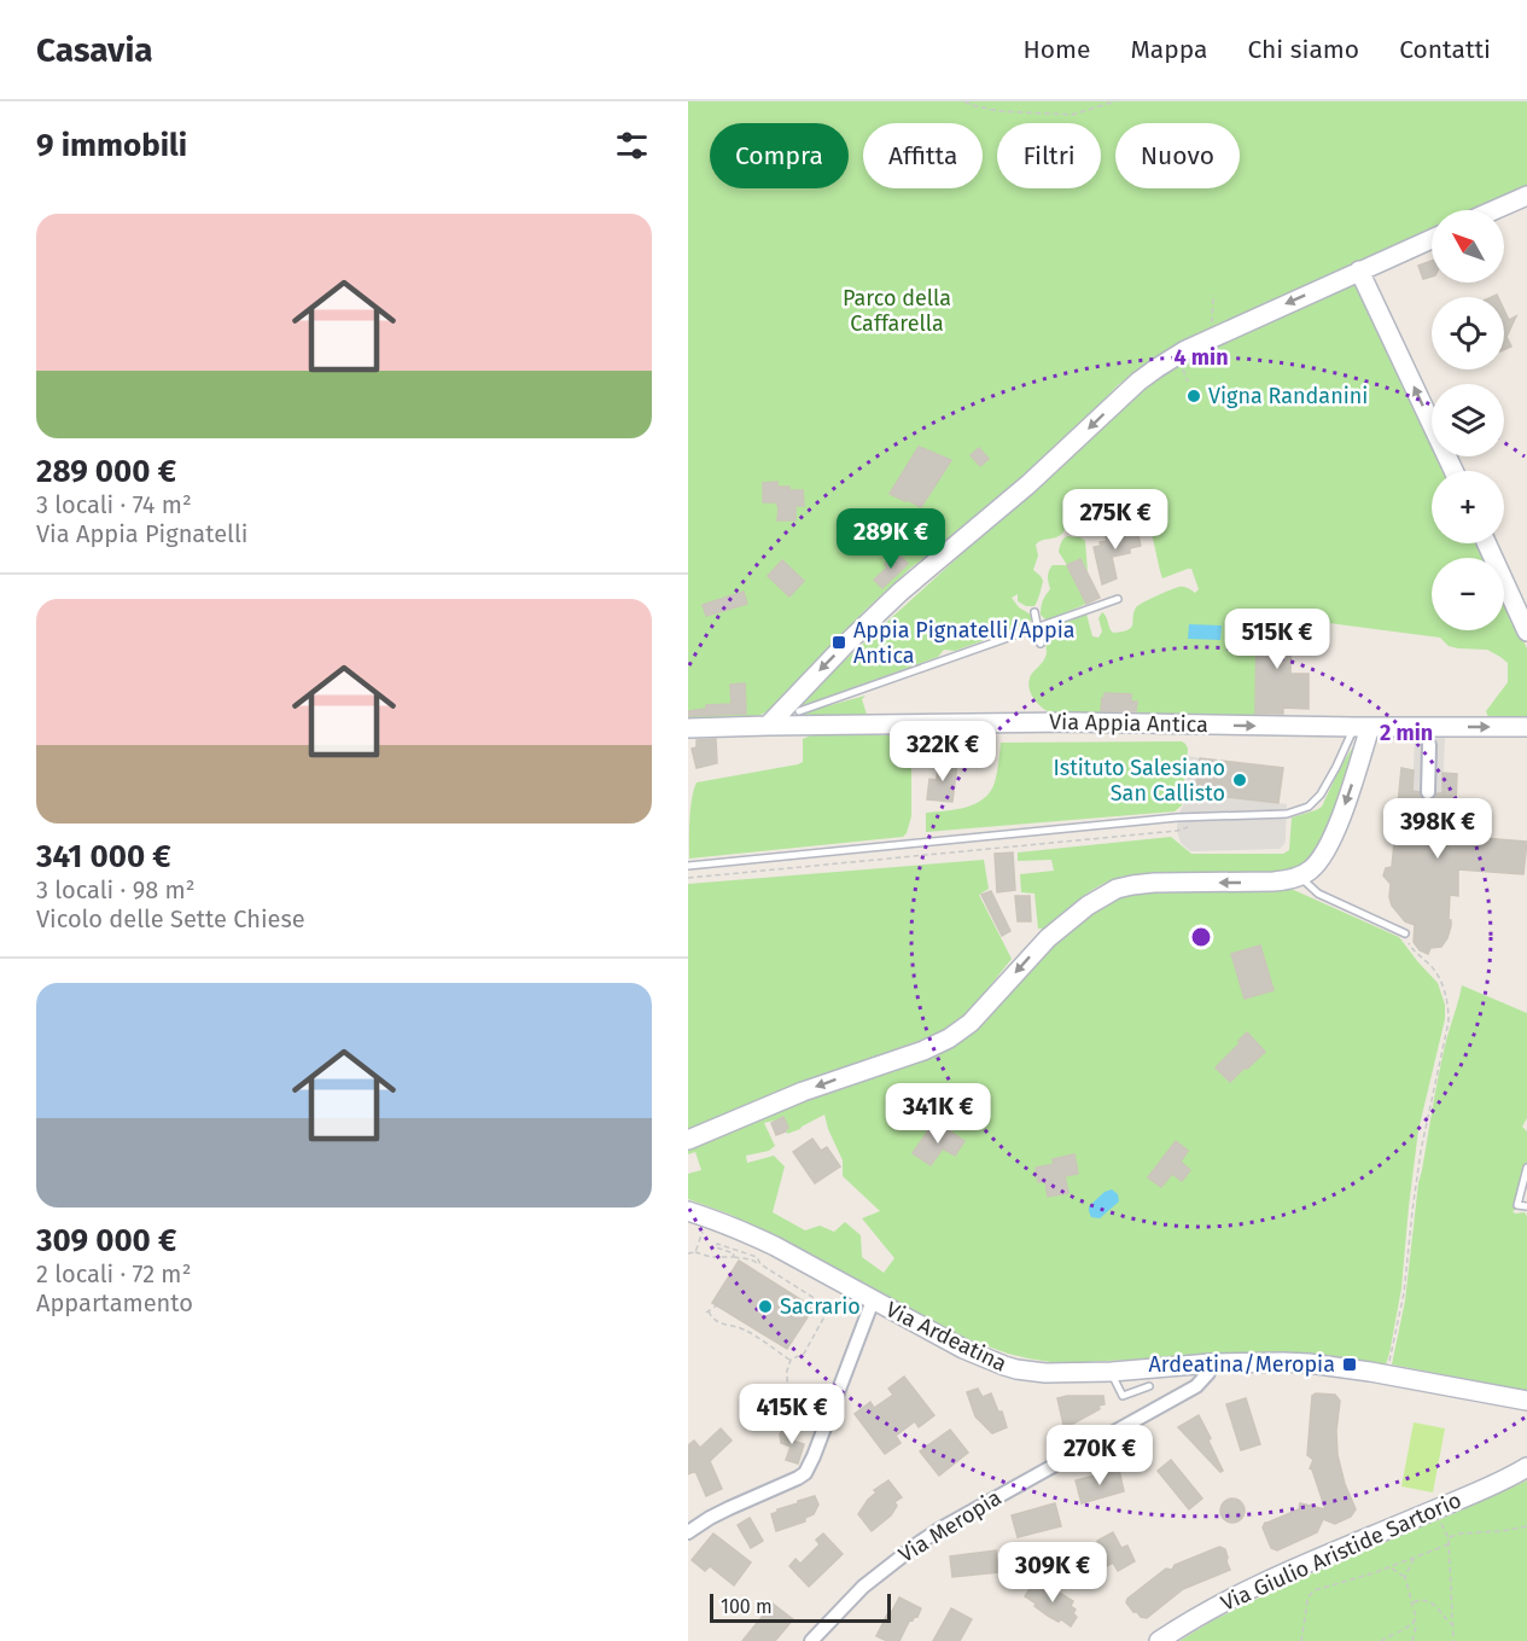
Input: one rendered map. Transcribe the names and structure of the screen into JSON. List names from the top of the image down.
{
  "streets": {
    "main road": ["Via Appia Antica", "Via Ardeatina", "Via Giulio Aristide Sartorio"],
    "street": ["Via Meropia"]
  },
  "crossings": [
    ["Via Ardeatina", "Via Meropia"]
  ],
  "one_way": ["Via Appia Antica"],
  "parks": ["Parco della Caffarella"],
  "places": {
    "other": ["Vigna Randanini", "Istituto Salesiano San Callisto", "Sacrario"],
    "transit": ["Appia Pignatelli/Appia Antica", "Ardeatina/Meropia"]
  },
  "scale_bar": "100 m",
  "north": "top left",
  "page": {
    "header": "Casavia",
    "nav": [
      "Home",
      "Mappa",
      "Chi siamo",
      "Contatti"
    ],
    "heading": "9 immobili",
    "chip": [
      "Compra",
      "Affitta",
      "Filtri",
      "Nuovo"
    ],
    "list": [
      {
        "name": "289 000 €",
        "note": "3 locali · 74 m² · Via Appia Pignatelli"
      },
      {
        "name": "341 000 €",
        "note": "3 locali · 98 m² · Vicolo delle Sette Chiese"
      },
      {
        "name": "309 000 €",
        "note": "2 locali · 72 m² · Appartamento"
      }
    ],
    "map_buttons": ["+", "−"],
    "price": [
      "275K €",
      "289K €",
      "515K €",
      "322K €",
      "398K €",
      "341K €",
      "415K €",
      "270K €",
      "309K €"
    ],
    "scale": "100 m"
  },
  "rings": ["4 min", "2 min"]
}
